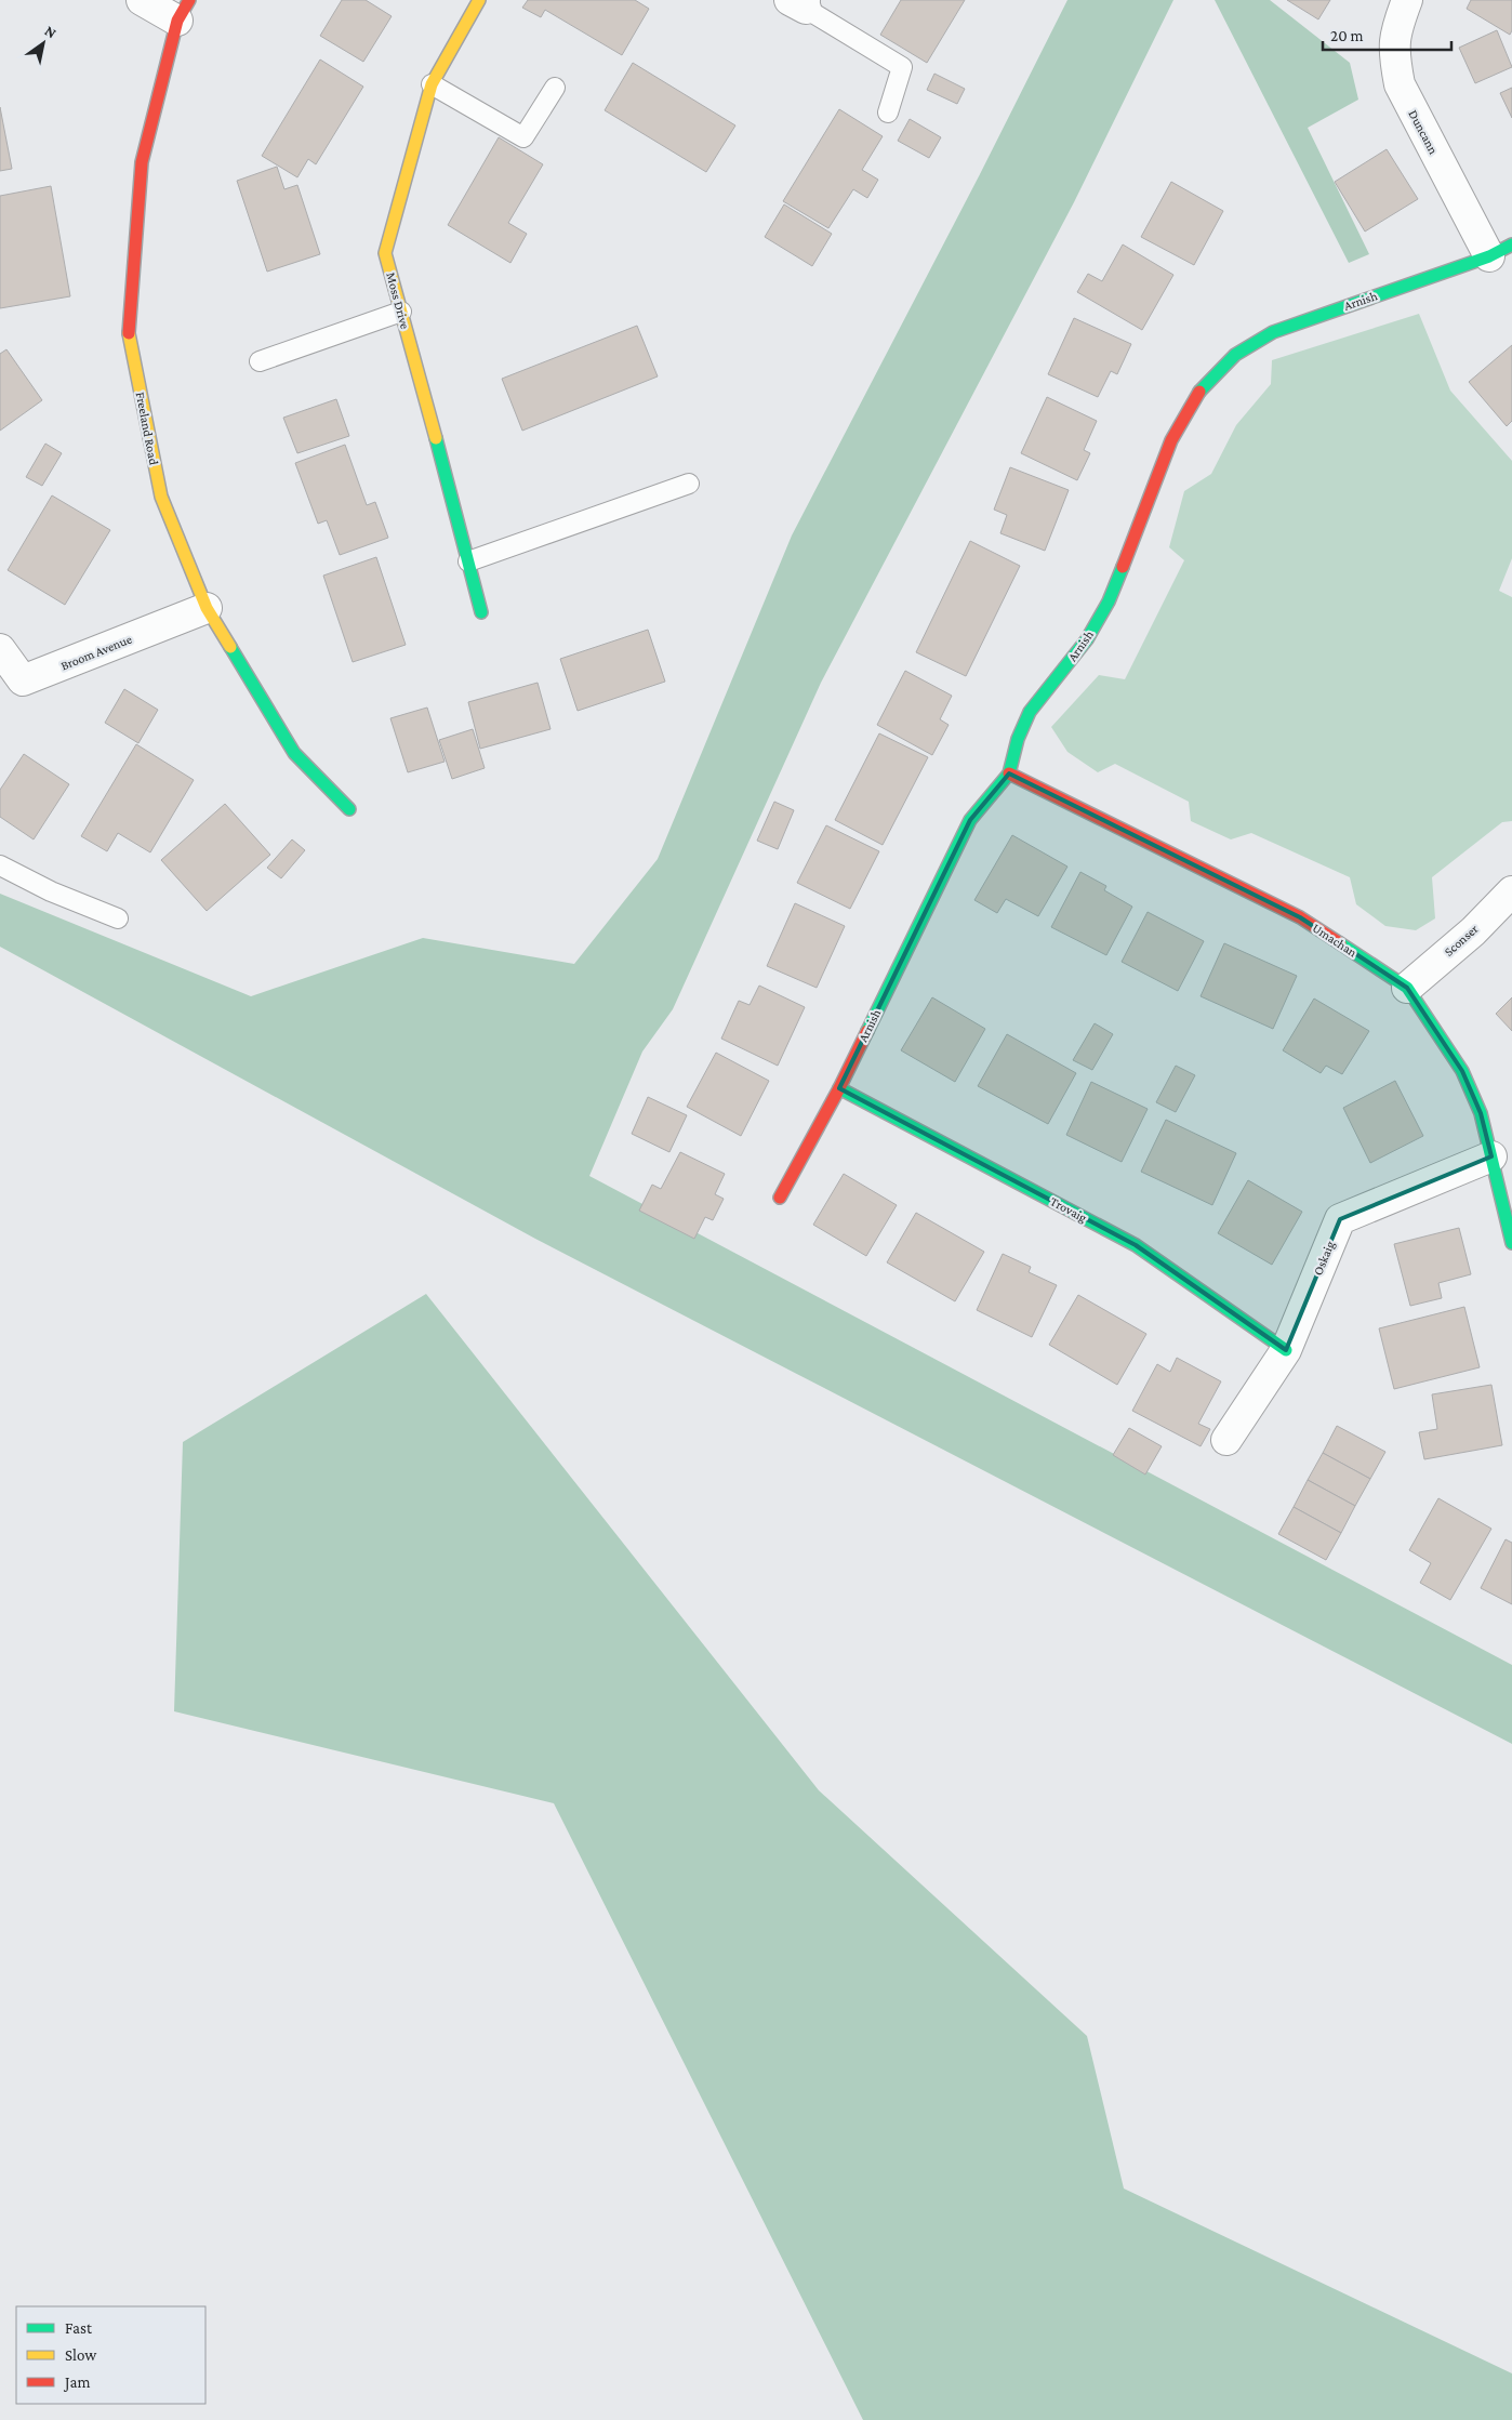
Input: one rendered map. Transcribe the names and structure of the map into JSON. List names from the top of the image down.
{
  "streets": {
    "street": [
      "Duncann",
      "Moss Drive",
      "Arnish",
      "Freeland Road",
      "Broom Avenue",
      "Umachan",
      "Sconser",
      "Trovaig",
      "Oskaig"
    ]
  },
  "crossings": [
    ["Duncann", "Arnish"],
    ["Arnish", "Umachan"],
    ["Arnish", "Trovaig"],
    ["Freeland Road", "Broom Avenue"],
    ["Umachan", "Sconser"],
    ["Umachan", "Oskaig"],
    ["Trovaig", "Oskaig"]
  ],
  "legend": ["Fast", "Slow", "Jam"],
  "scale_bar": "20 m",
  "north": "top right"
}
